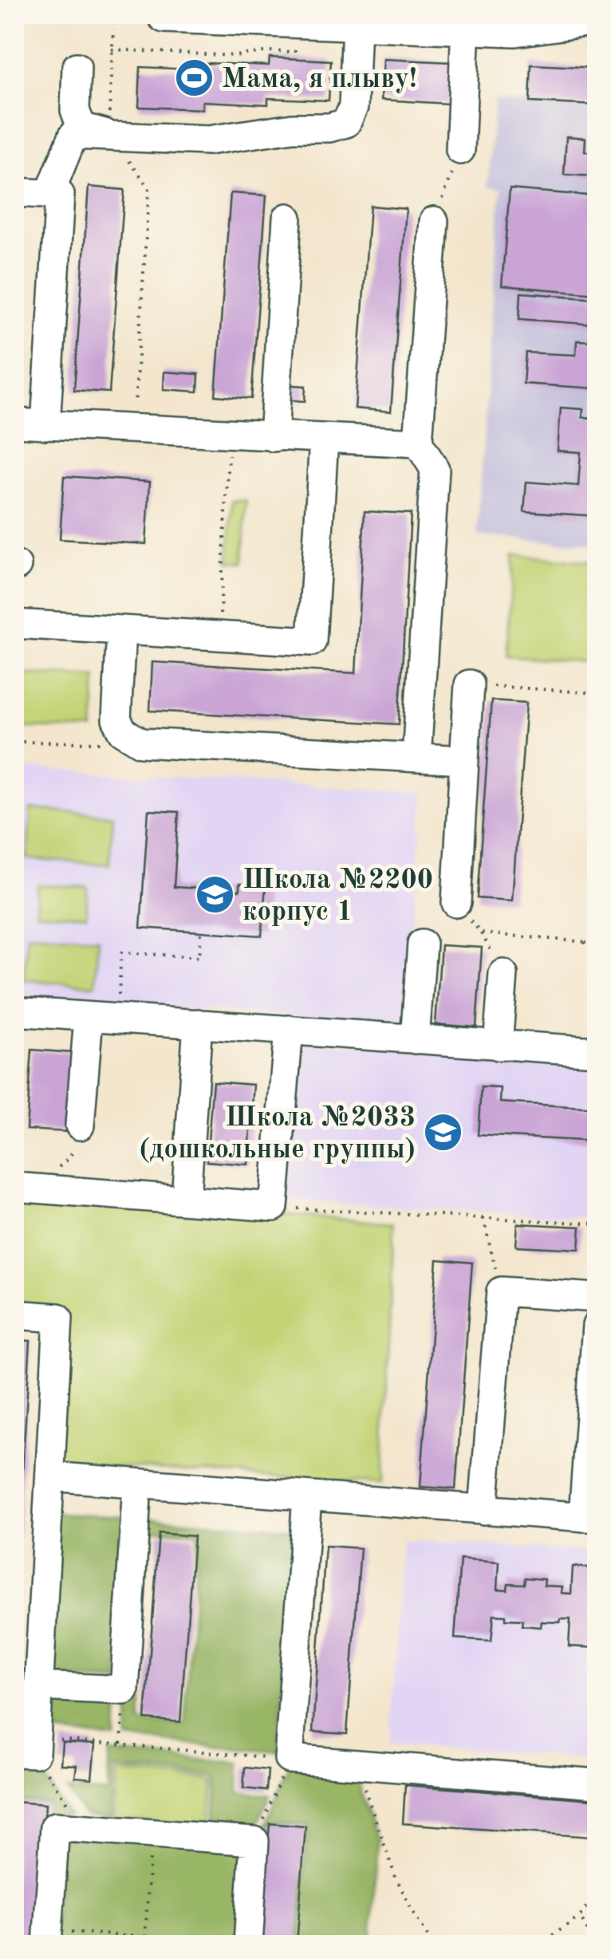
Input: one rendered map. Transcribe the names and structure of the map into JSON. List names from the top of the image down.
{
  "places": {
    "sports": ["Мама, я плыву!"],
    "school or university": ["Школа №2200 корпус 1", "Школа №2033 (дошкольные группы)"]
  }
}
